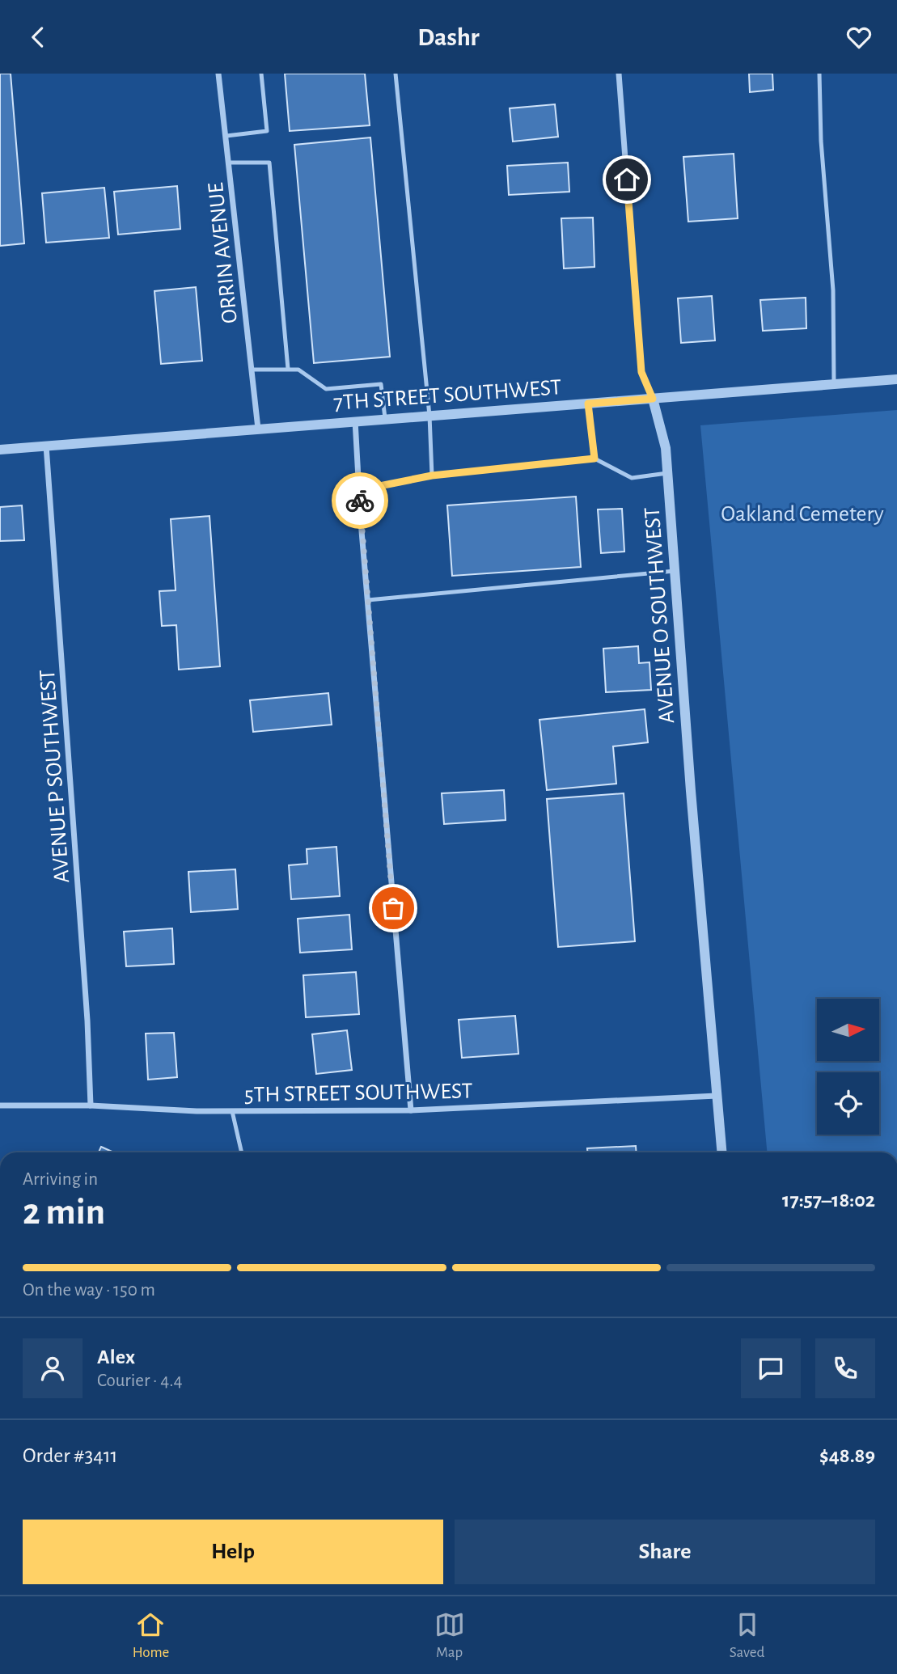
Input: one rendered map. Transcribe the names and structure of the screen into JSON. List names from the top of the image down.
{
  "streets": {
    "street": [
      "ORRIN AVENUE",
      "7TH STREET SOUTHWEST",
      "AVENUE O SOUTHWEST",
      "AVENUE P SOUTHWEST",
      "5TH STREET SOUTHWEST"
    ]
  },
  "crossings": [
    ["ORRIN AVENUE", "7TH STREET SOUTHWEST"],
    ["7TH STREET SOUTHWEST", "AVENUE O SOUTHWEST"],
    ["7TH STREET SOUTHWEST", "AVENUE P SOUTHWEST"],
    ["AVENUE O SOUTHWEST", "5TH STREET SOUTHWEST"],
    ["AVENUE P SOUTHWEST", "5TH STREET SOUTHWEST"]
  ],
  "parks": ["Oakland Cemetery"],
  "north": "right",
  "page": {
    "header": "Dashr",
    "heading": ["2 min", "Arriving in", "17:57–18:02"],
    "panel": [
      "Alex",
      "Courier · 4.4",
      "Order #3411",
      "$48.89"
    ],
    "bar": "On the way · 150 m",
    "buttons": ["Help", "Share"],
    "tabs": ["Home", "Map", "Saved"]
  }
}
